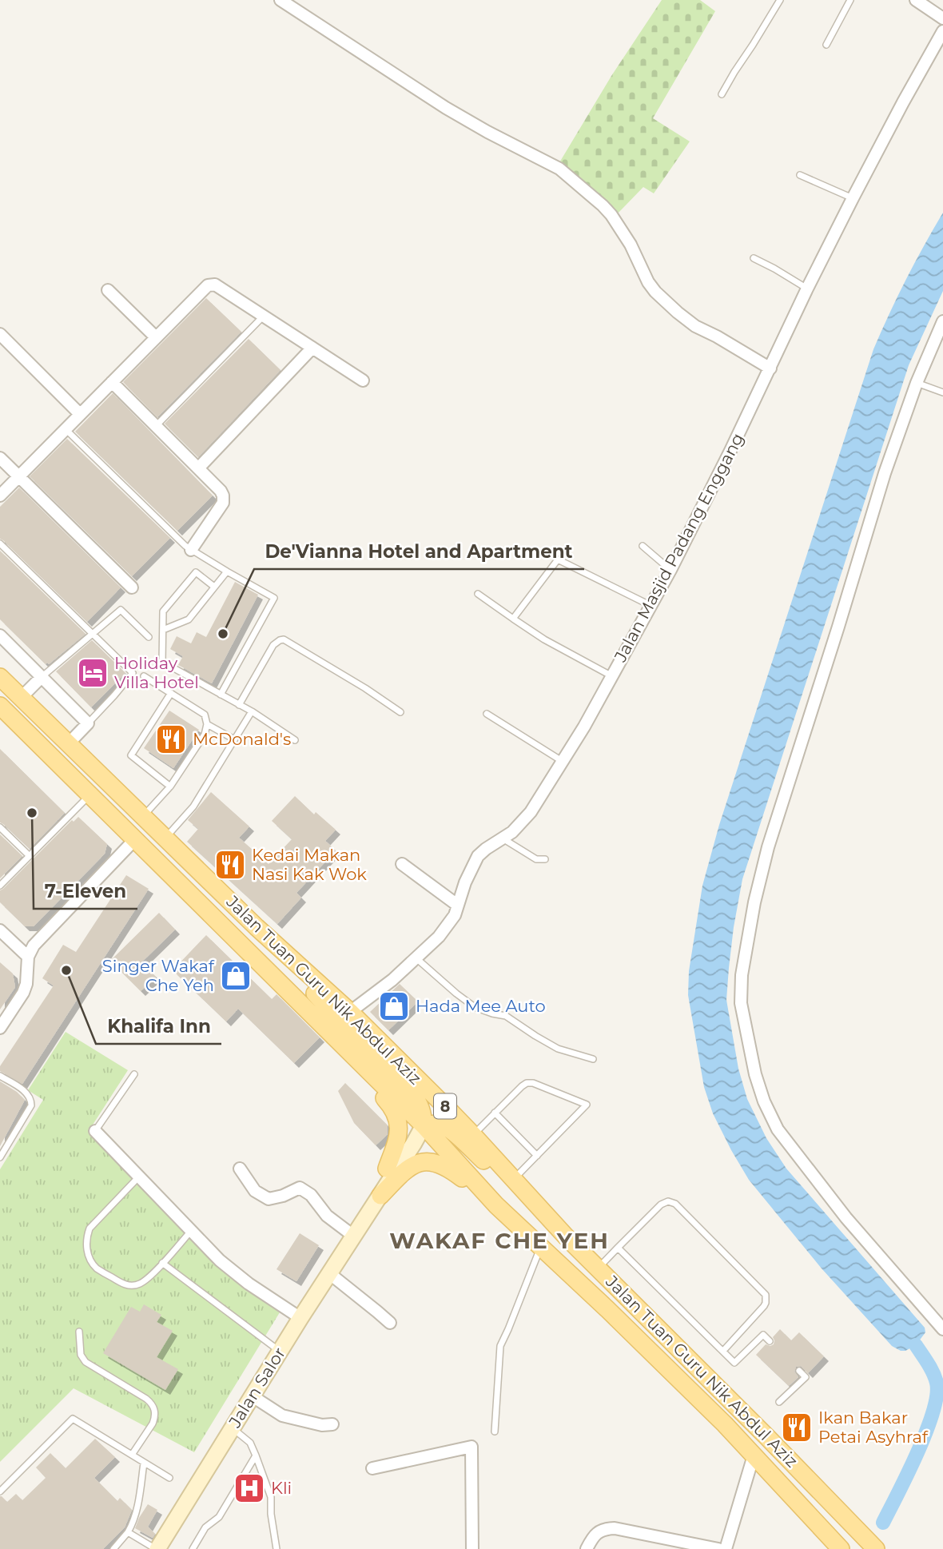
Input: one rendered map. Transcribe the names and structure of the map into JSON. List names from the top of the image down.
{
  "streets": {
    "main road": ["Jalan Tuan Guru Nik Abdul Aziz", "8", "Jalan Salor"],
    "street": ["Jalan Masjid Padang Enggang"]
  },
  "crossings": [
    ["Jalan Masjid Padang Enggang", "Jalan Tuan Guru Nik Abdul Aziz"],
    ["Jalan Tuan Guru Nik Abdul Aziz", "Jalan Salor"]
  ],
  "districts": ["WAKAF CHE YEH"],
  "places": {
    "other": ["De'Vianna Hotel and Apartment", "7-Eleven", "Khalifa Inn"],
    "hotel": ["Holiday Villa Hotel"],
    "restaurant": ["McDonald's", "Kedai Makan Nasi Kak Wok", "Ikan Bakar Petai Asyhraf"],
    "shop": ["Singer Wakaf Che Yeh", "Hada Mee Auto"],
    "hospital": ["Kli"]
  }
}
